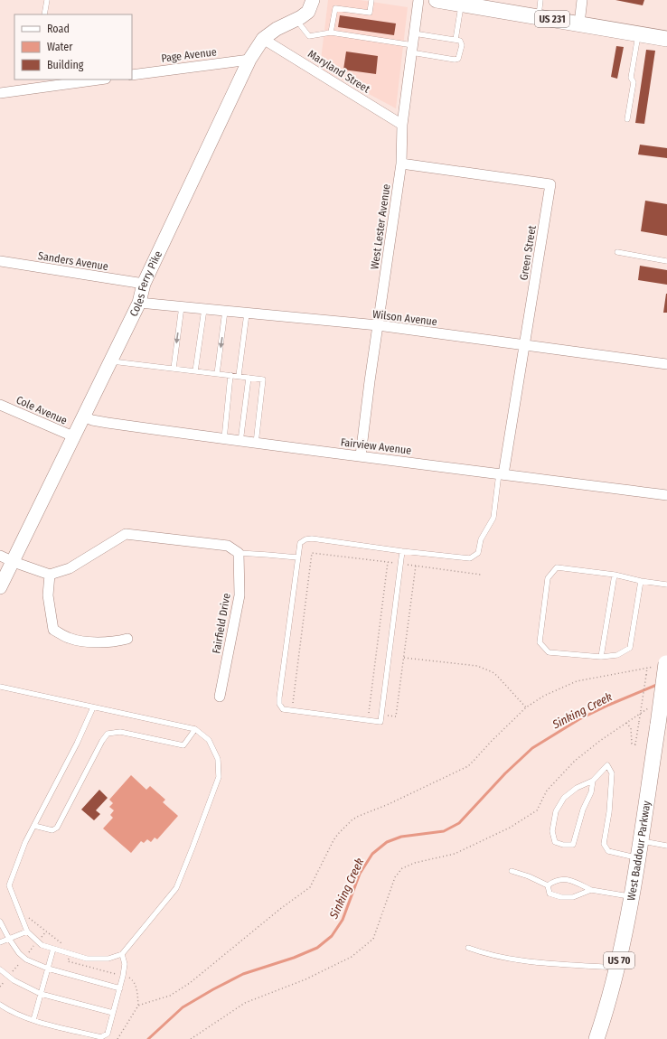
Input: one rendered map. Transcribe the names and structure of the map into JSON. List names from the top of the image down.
{
  "streets": {
    "main road": ["US 231", "West Baddour Parkway", "US 70"],
    "street": [
      "Page Avenue",
      "Maryland Street",
      "West Lester Avenue",
      "Green Street",
      "Sanders Avenue",
      "Coles Ferry Pike",
      "Wilson Avenue",
      "Cole Avenue",
      "Fairview Avenue",
      "Fairfield Drive"
    ]
  },
  "crossings": [
    ["Page Avenue", "Coles Ferry Pike"],
    ["Maryland Street", "West Lester Avenue"],
    ["Maryland Street", "Coles Ferry Pike"],
    ["West Lester Avenue", "Green Street"],
    ["West Lester Avenue", "Wilson Avenue"],
    ["West Lester Avenue", "Fairview Avenue"],
    ["Green Street", "Wilson Avenue"],
    ["Green Street", "Fairview Avenue"],
    ["Sanders Avenue", "Coles Ferry Pike"],
    ["Coles Ferry Pike", "Wilson Avenue"],
    ["Coles Ferry Pike", "Cole Avenue"],
    ["Coles Ferry Pike", "Fairview Avenue"]
  ],
  "water": ["Sinking Creek"],
  "legend": ["Road", "Water", "Building"]
}
